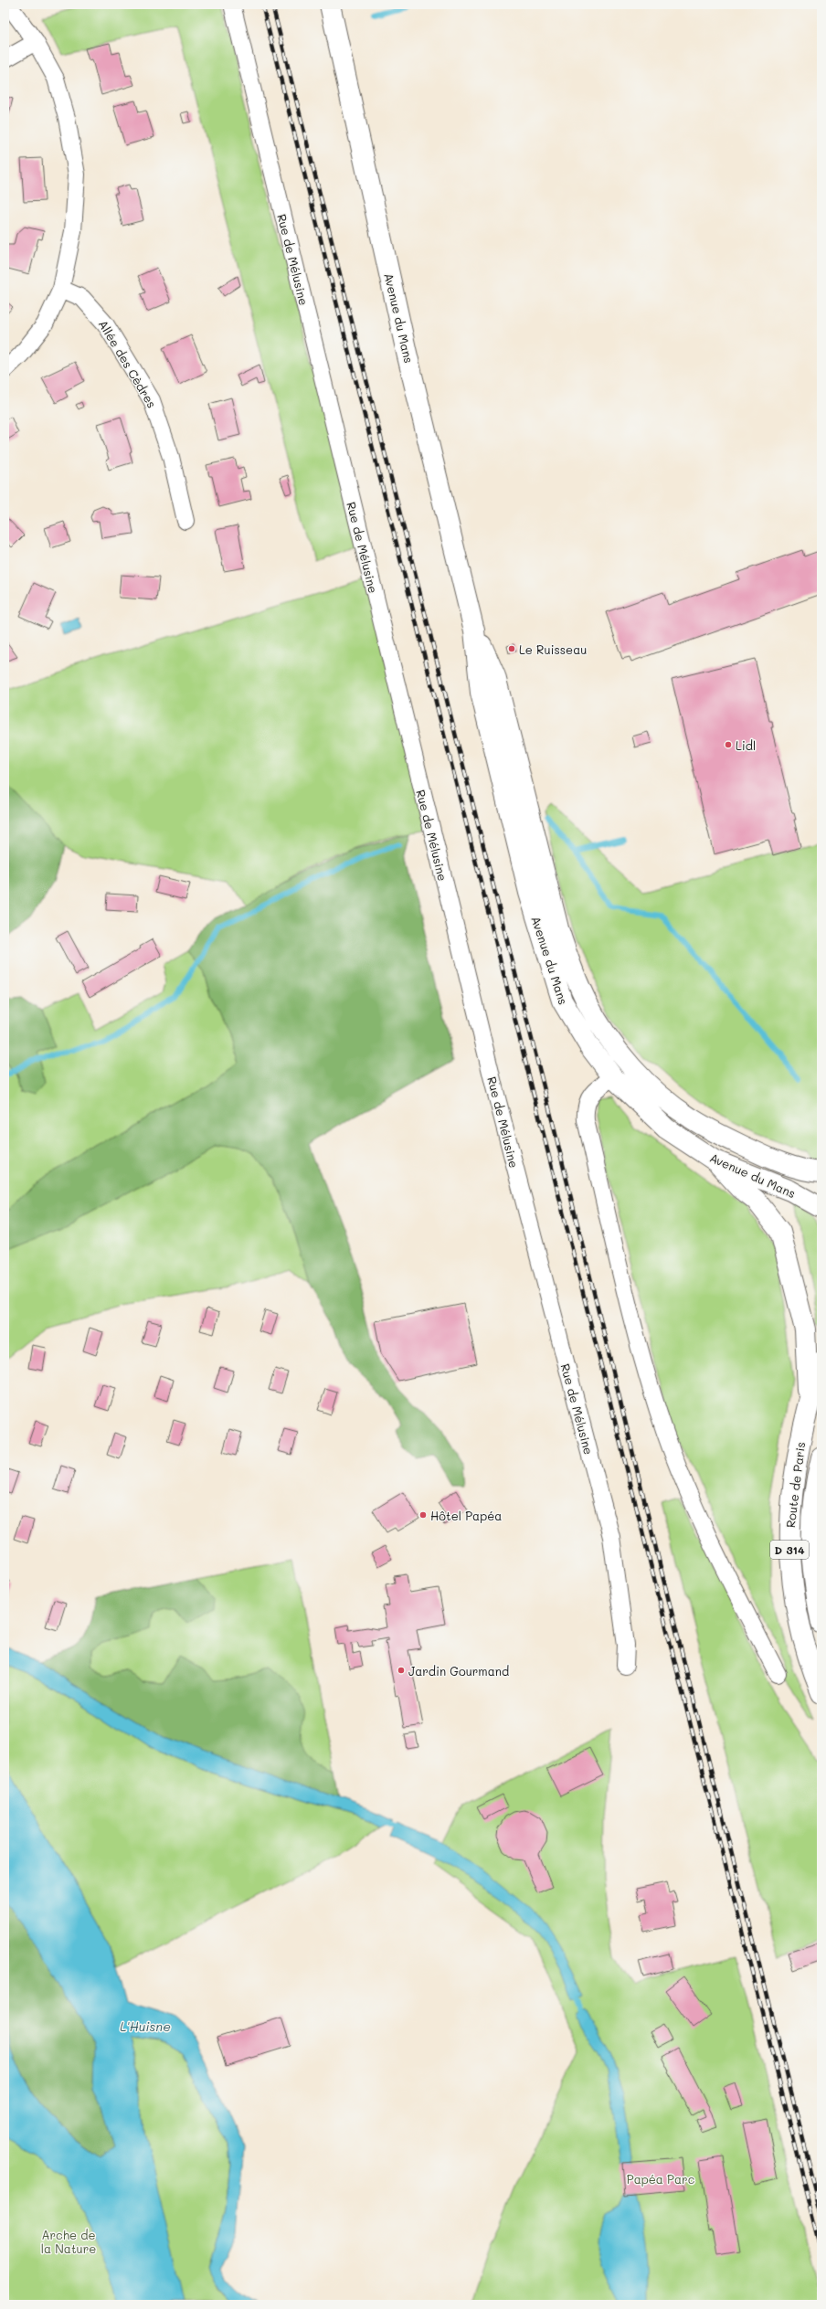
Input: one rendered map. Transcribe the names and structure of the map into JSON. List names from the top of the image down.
{
  "streets": {
    "main road": ["Avenue du Mans", "Route de Paris", "D 314"],
    "street": ["Rue de Mélusine", "Allée des Cèdres"]
  },
  "water": ["L'Huisne"],
  "parks": ["Papéa Parc", "Arche de la Nature"],
  "places": [
    "Le Ruisseau",
    "Lidl",
    "Hôtel Papéa",
    "Jardin Gourmand"
  ]
}
